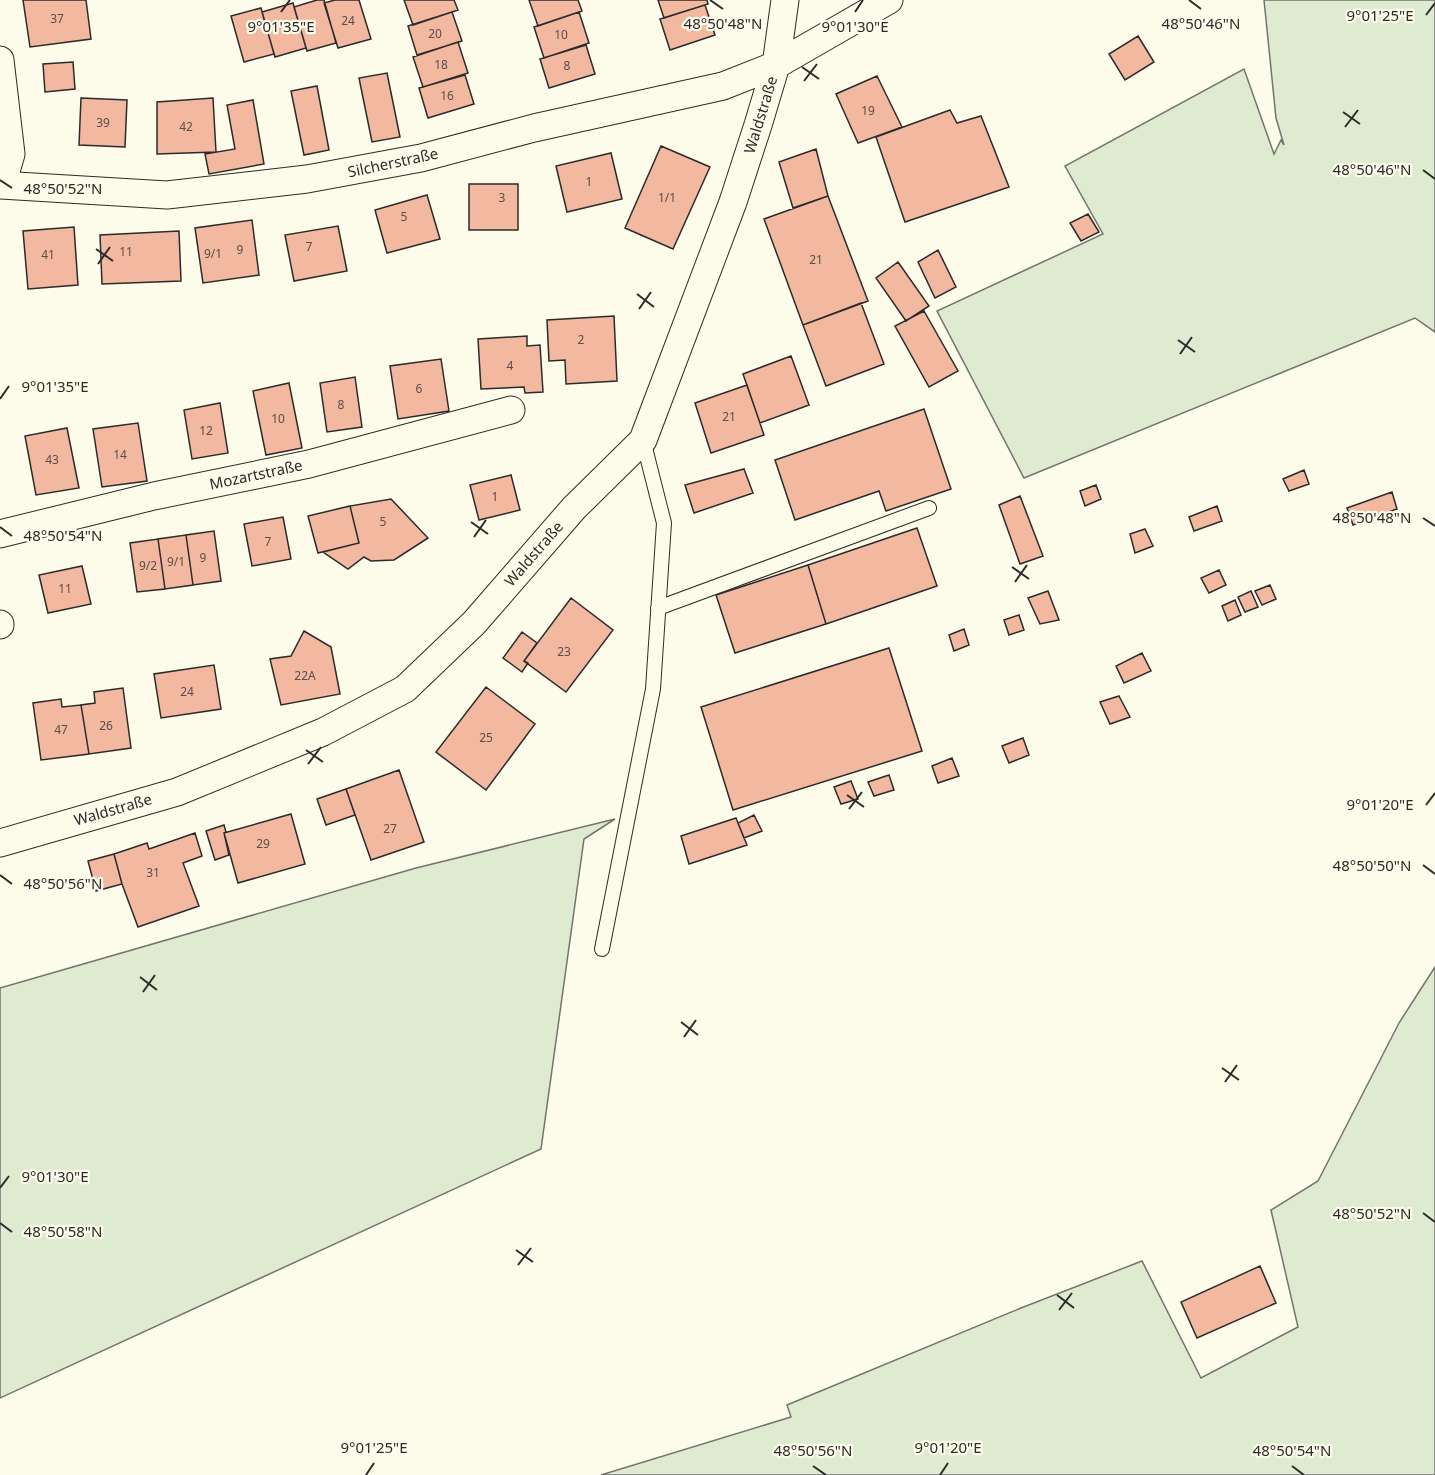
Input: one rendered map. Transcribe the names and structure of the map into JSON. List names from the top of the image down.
{
  "streets": {
    "street": ["Waldstraße", "Silcherstraße", "Mozartstraße"]
  },
  "crossings": [
    ["Waldstraße", "Silcherstraße"]
  ],
  "house_numbers": [
    "37",
    "24",
    "20",
    "10",
    "18",
    "8",
    "16",
    "19",
    "39",
    "42",
    "1",
    "3",
    "1/1",
    "5",
    "7",
    "9",
    "11",
    "9/1",
    "41",
    "21",
    "2",
    "4",
    "6",
    "8",
    "21",
    "10",
    "12",
    "14",
    "43",
    "1",
    "5",
    "7",
    "9",
    "9/1",
    "9/2",
    "11",
    "23",
    "22A",
    "24",
    "26",
    "47",
    "25",
    "27",
    "29",
    "31"
  ],
  "coordinates": [
    "9°01'25\"E",
    "48°50'48\"N",
    "48°50'46\"N",
    "9°01'35\"E",
    "9°01'30\"E",
    "48°50'52\"N",
    "48°50'54\"N",
    "9°01'20\"E",
    "48°50'50\"N",
    "48°50'56\"N",
    "48°50'58\"N"
  ]
}
